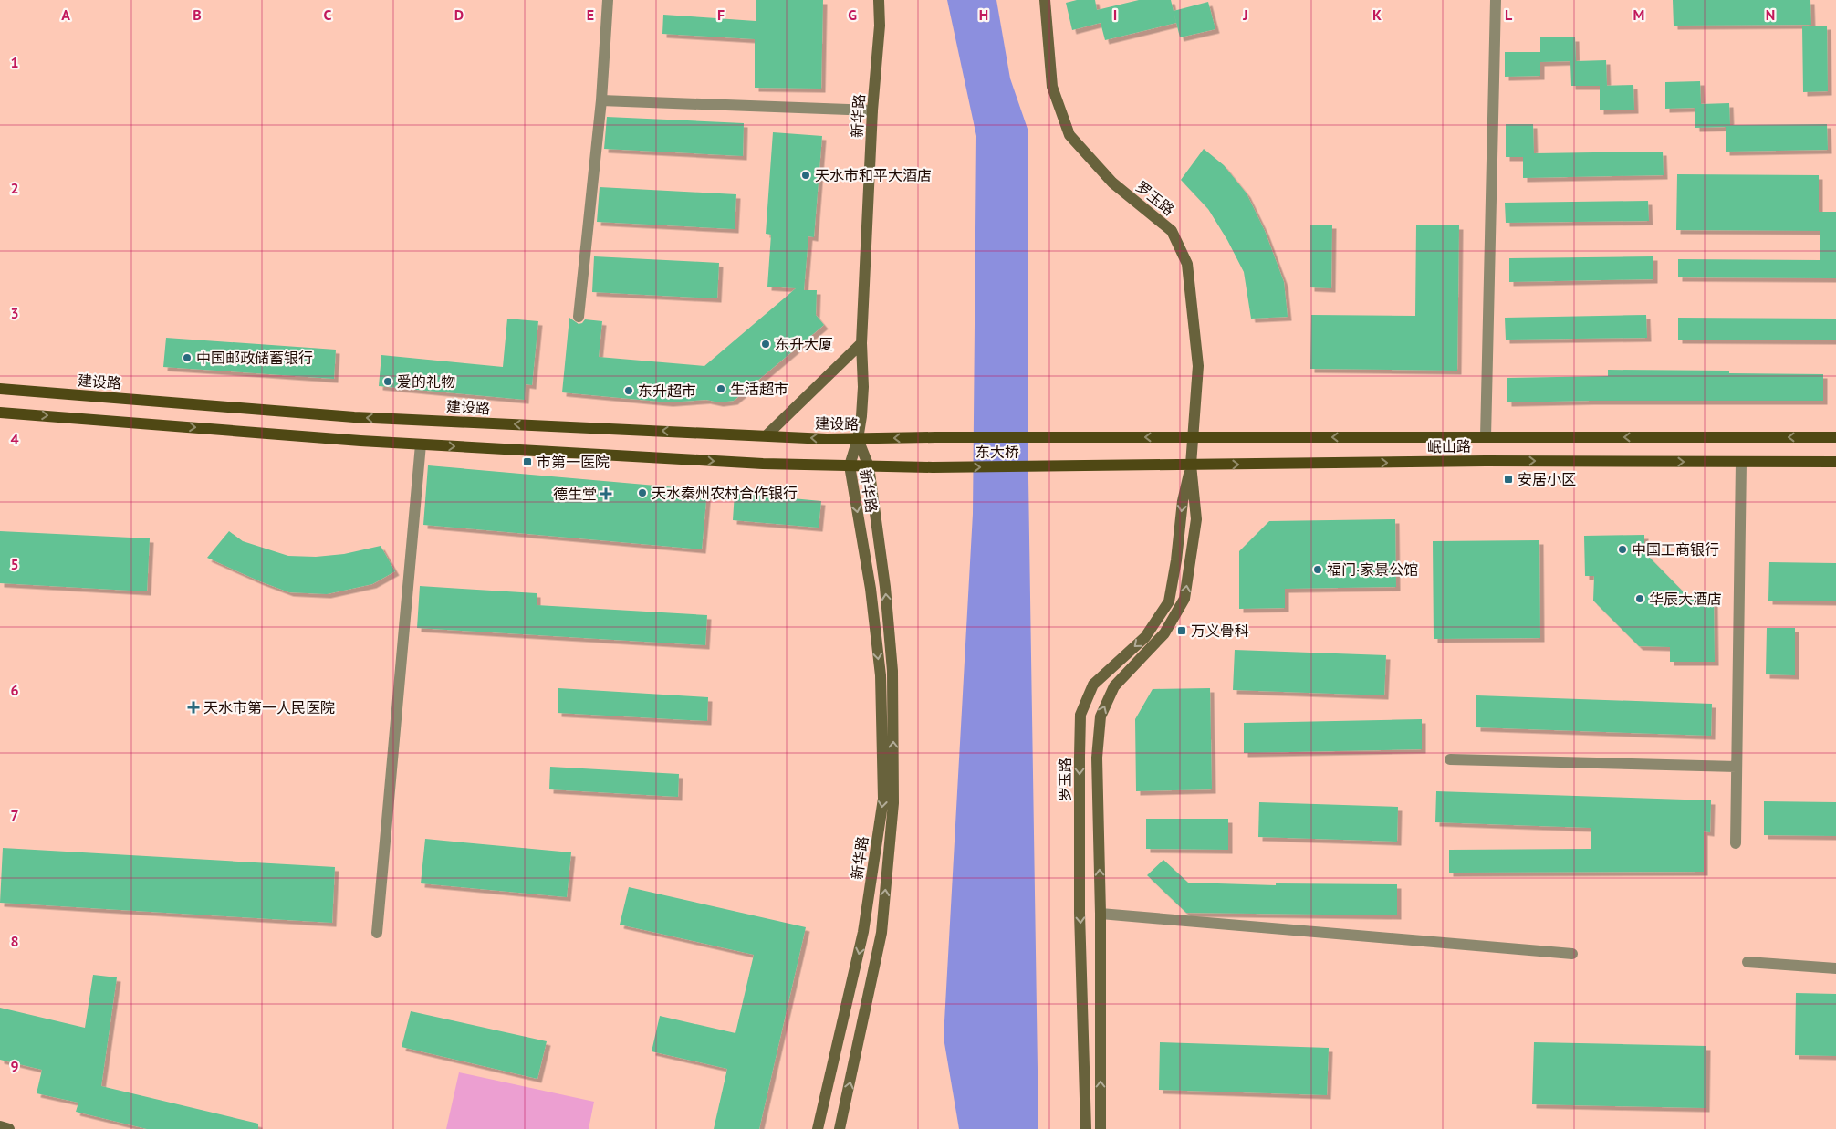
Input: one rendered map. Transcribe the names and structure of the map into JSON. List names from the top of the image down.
{
  "streets": {
    "main road": [
      "新华路",
      "罗玉路",
      "建设路",
      "岷山路",
      "东大桥"
    ]
  },
  "crossings": [
    ["新华路", "建设路"],
    ["新华路", "东大桥"],
    ["罗玉路", "岷山路"],
    ["建设路", "东大桥"],
    ["岷山路", "东大桥"]
  ],
  "places": {
    "other": [
      "天水市和平大酒店",
      "东升大厦",
      "中国邮政储蓄银行",
      "爱的礼物",
      "生活超市",
      "东升超市",
      "天水秦州农村合作银行",
      "中国工商银行",
      "福门·家景公馆",
      "华辰大酒店"
    ],
    "transit": ["市第一医院", "安居小区", "万义骨科"],
    "health": ["德生堂", "天水市第一人民医院"]
  },
  "grid": {
    "columns": [
      "A",
      "B",
      "C",
      "D",
      "E",
      "F",
      "G",
      "H",
      "I",
      "J",
      "K",
      "L",
      "M",
      "N"
    ],
    "rows": [
      "1",
      "2",
      "3",
      "4",
      "5",
      "6",
      "7",
      "8",
      "9"
    ]
  }
}
